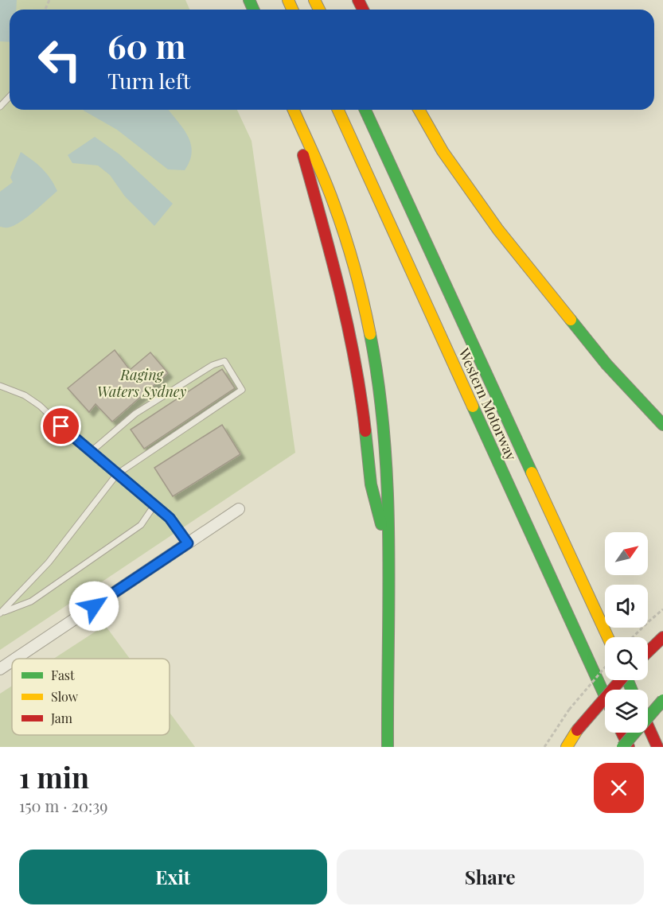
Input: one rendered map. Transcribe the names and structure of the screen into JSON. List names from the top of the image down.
{
  "streets": {
    "main road": ["Western Motorway"]
  },
  "parks": ["Raging Waters Sydney"],
  "legend": ["Fast", "Slow", "Jam"],
  "north": "top right",
  "page": {
    "turn": ["60 m", "Turn left"],
    "heading": ["1 min", "150 m · 20:39"],
    "buttons": ["Exit", "Share"]
  }
}
